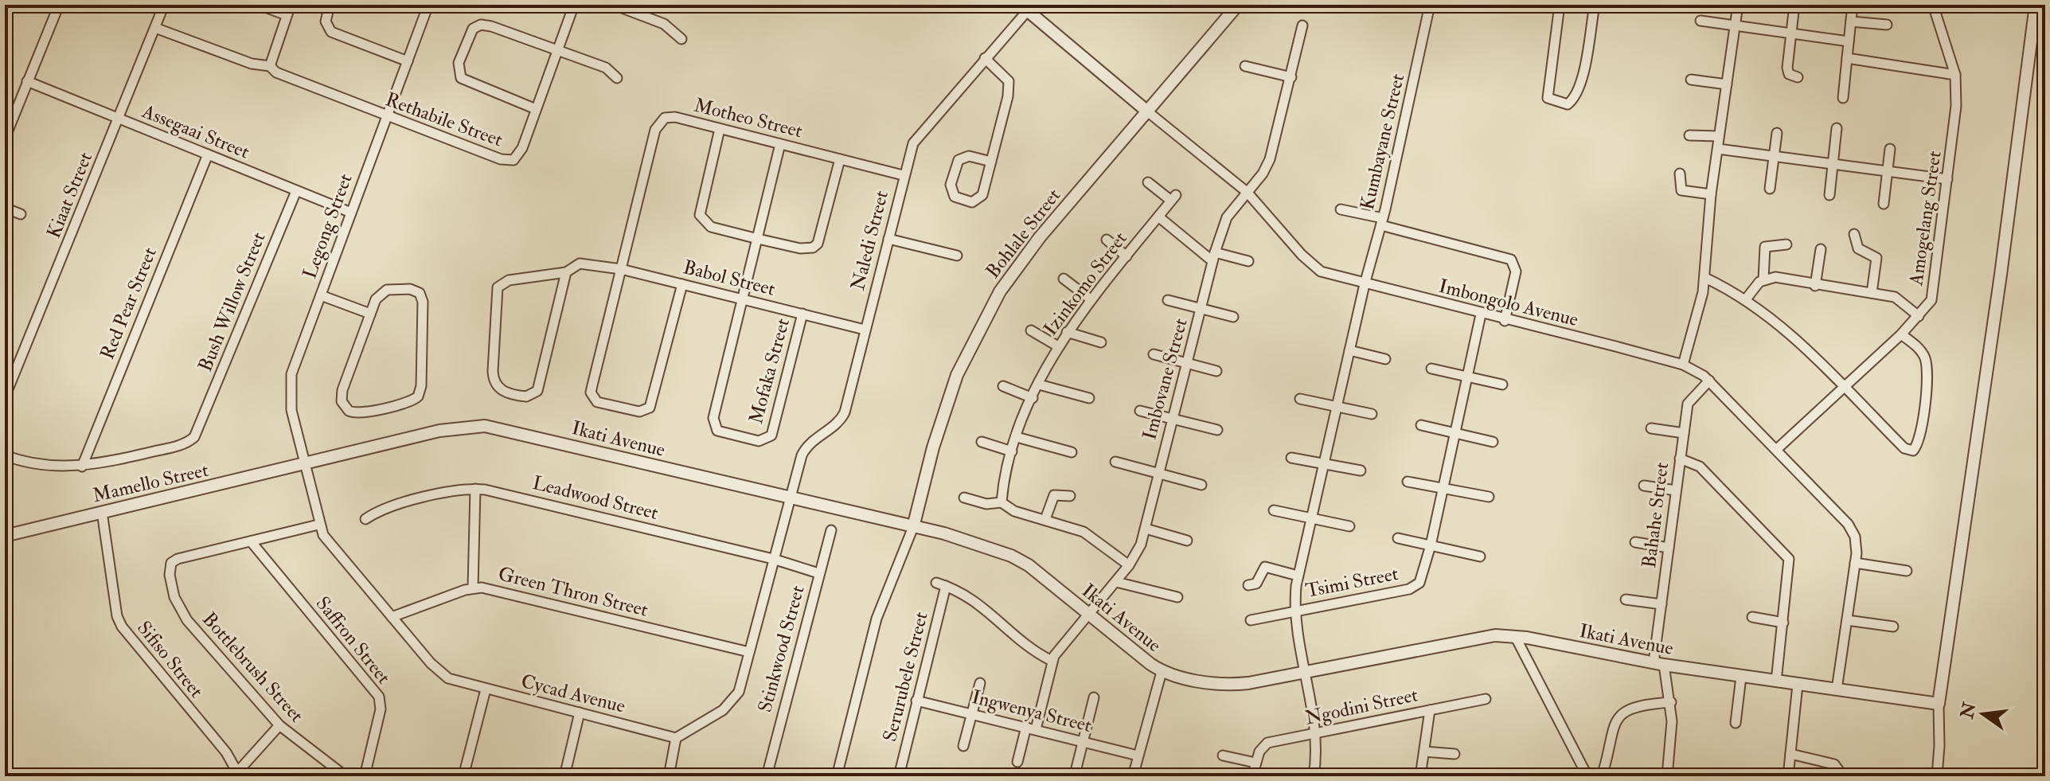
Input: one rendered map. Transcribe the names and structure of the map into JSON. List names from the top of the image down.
{
  "streets": {
    "street": [
      "Motheo Street",
      "Rethabile Street",
      "Assegaai Street",
      "Kumbayane Street",
      "Kiaat Street",
      "Amogelang Street",
      "Legong Street",
      "Bohlale Street",
      "Naledi Street",
      "Babol Street",
      "Izinkomo Street",
      "Bush Willow Street",
      "Imbongolo Avenue",
      "Red Pear Street",
      "Mofaka Street",
      "Imbovane Street",
      "Ikati Avenue",
      "Mamello Street",
      "Leadwood Street",
      "Bahahe Street",
      "Tsimi Street",
      "Green Thron Street",
      "Saffron Street",
      "Stinkwood Street",
      "Sifiso Street",
      "Bottlebrush Street",
      "Serurubele Street",
      "Cycad Avenue",
      "Ngodini Street",
      "Ingwenya Street"
    ]
  },
  "crossings": [
    ["Motheo Street", "Naledi Street"],
    ["Motheo Street", "Babol Street"],
    ["Rethabile Street", "Kiaat Street"],
    ["Rethabile Street", "Legong Street"],
    ["Assegaai Street", "Kiaat Street"],
    ["Assegaai Street", "Legong Street"],
    ["Assegaai Street", "Bush Willow Street"],
    ["Assegaai Street", "Red Pear Street"],
    ["Kumbayane Street", "Imbongolo Avenue"],
    ["Kumbayane Street", "Ikati Avenue"],
    ["Kumbayane Street", "Tsimi Street"],
    ["Kumbayane Street", "Ngodini Street"],
    ["Amogelang Street", "Imbongolo Avenue"],
    ["Legong Street", "Ikati Avenue"],
    ["Legong Street", "Mamello Street"],
    ["Legong Street", "Cycad Avenue"],
    ["Bohlale Street", "Imbongolo Avenue"],
    ["Bohlale Street", "Ikati Avenue"],
    ["Naledi Street", "Babol Street"],
    ["Naledi Street", "Imbongolo Avenue"],
    ["Naledi Street", "Ikati Avenue"],
    ["Babol Street", "Mofaka Street"],
    ["Bush Willow Street", "Red Pear Street"],
    ["Imbongolo Avenue", "Imbovane Street"],
    ["Imbongolo Avenue", "Ikati Avenue"],
    ["Imbongolo Avenue", "Bahahe Street"],
    ["Imbongolo Avenue", "Tsimi Street"],
    ["Imbovane Street", "Ikati Avenue"],
    ["Imbovane Street", "Ingwenya Street"],
    ["Ikati Avenue", "Mamello Street"],
    ["Ikati Avenue", "Bahahe Street"],
    ["Ikati Avenue", "Cycad Avenue"],
    ["Mamello Street", "Sifiso Street"],
    ["Mamello Street", "Cycad Avenue"],
    ["Leadwood Street", "Stinkwood Street"],
    ["Green Thron Street", "Cycad Avenue"],
    ["Saffron Street", "Bottlebrush Street"],
    ["Serurubele Street", "Ingwenya Street"]
  ],
  "north": "left"
}
